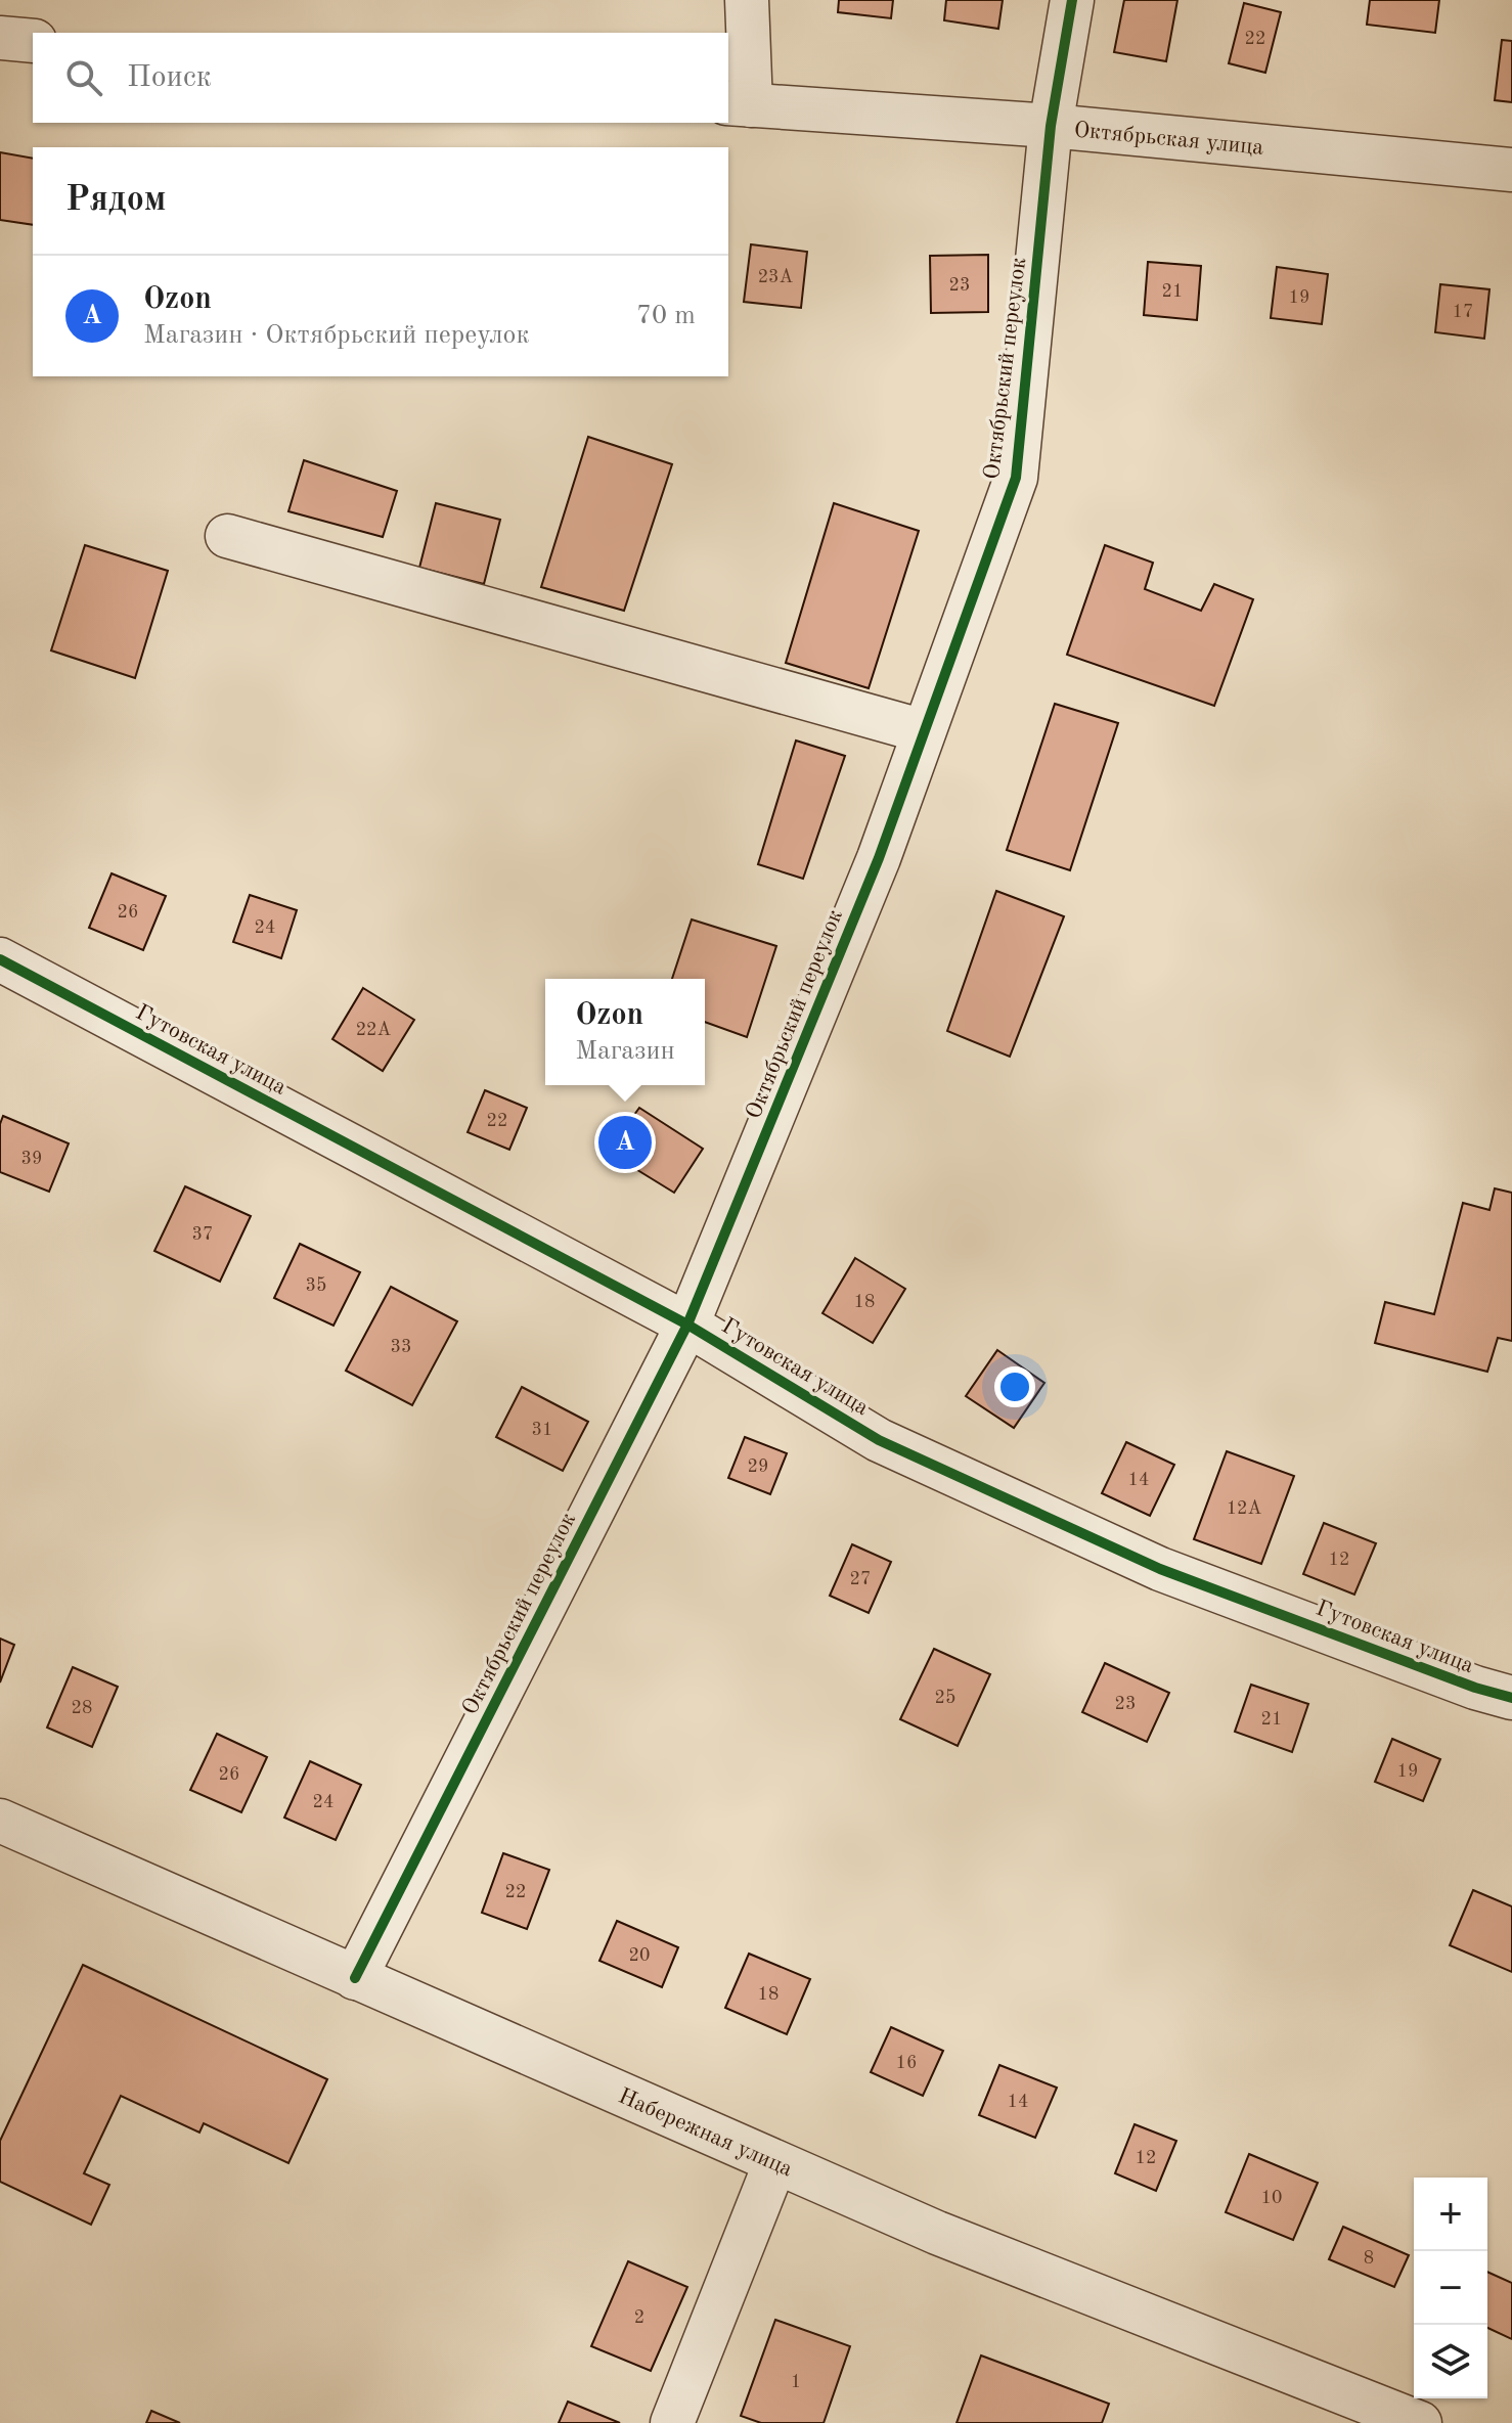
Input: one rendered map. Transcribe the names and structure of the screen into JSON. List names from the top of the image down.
{
  "streets": {
    "street": [
      "Октябрьская улица",
      "Октябрьский переулок",
      "Гутовская улица",
      "Набережная улица"
    ]
  },
  "crossings": [
    ["Октябрьская улица", "Октябрьский переулок"],
    ["Октябрьский переулок", "Гутовская улица"],
    ["Октябрьский переулок", "Набережная улица"]
  ],
  "house_numbers": [
    "22",
    "23А",
    "23",
    "21",
    "19",
    "17",
    "26",
    "24",
    "22А",
    "22",
    "39",
    "37",
    "35",
    "18",
    "33",
    "31",
    "29",
    "14",
    "12А",
    "12",
    "27",
    "25",
    "23",
    "28",
    "21",
    "19",
    "26",
    "24",
    "22",
    "20",
    "18",
    "16",
    "14",
    "12",
    "10",
    "8",
    "2",
    "1"
  ],
  "page": {
    "search": "Поиск",
    "heading": "Рядом",
    "list": [
      {
        "mark": "A",
        "name": "Ozon",
        "note": "Магазин · Октябрьский переулок",
        "value": "70 m"
      }
    ],
    "popup": ["Ozon", "Магазин"],
    "pins": "A",
    "map_buttons": ["+", "−"]
  }
}
